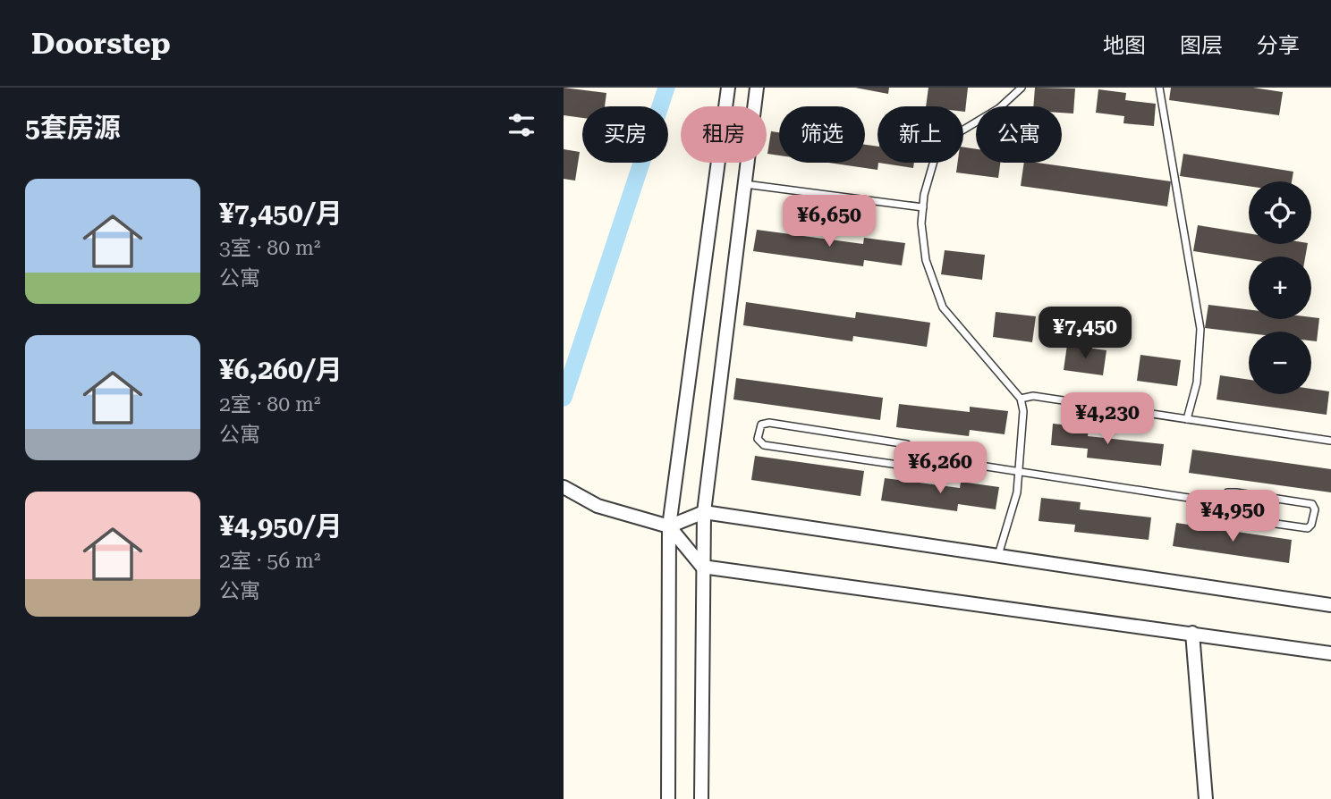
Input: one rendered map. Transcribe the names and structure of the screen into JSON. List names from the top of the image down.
{
  "page": {
    "header": "Doorstep",
    "nav": ["地图", "图层", "分享"],
    "heading": "5套房源",
    "chip": [
      "买房",
      "租房",
      "筛选",
      "新上",
      "公寓"
    ],
    "list": [
      {
        "name": "¥7,450/月",
        "note": "3室 · 80 m² · 公寓"
      },
      {
        "name": "¥6,260/月",
        "note": "2室 · 80 m² · 公寓"
      },
      {
        "name": "¥4,950/月",
        "note": "2室 · 56 m² · 公寓"
      }
    ],
    "map_buttons": ["+", "−"],
    "price": [
      "¥6,650",
      "¥7,450",
      "¥4,230",
      "¥6,260",
      "¥4,950"
    ]
  }
}
